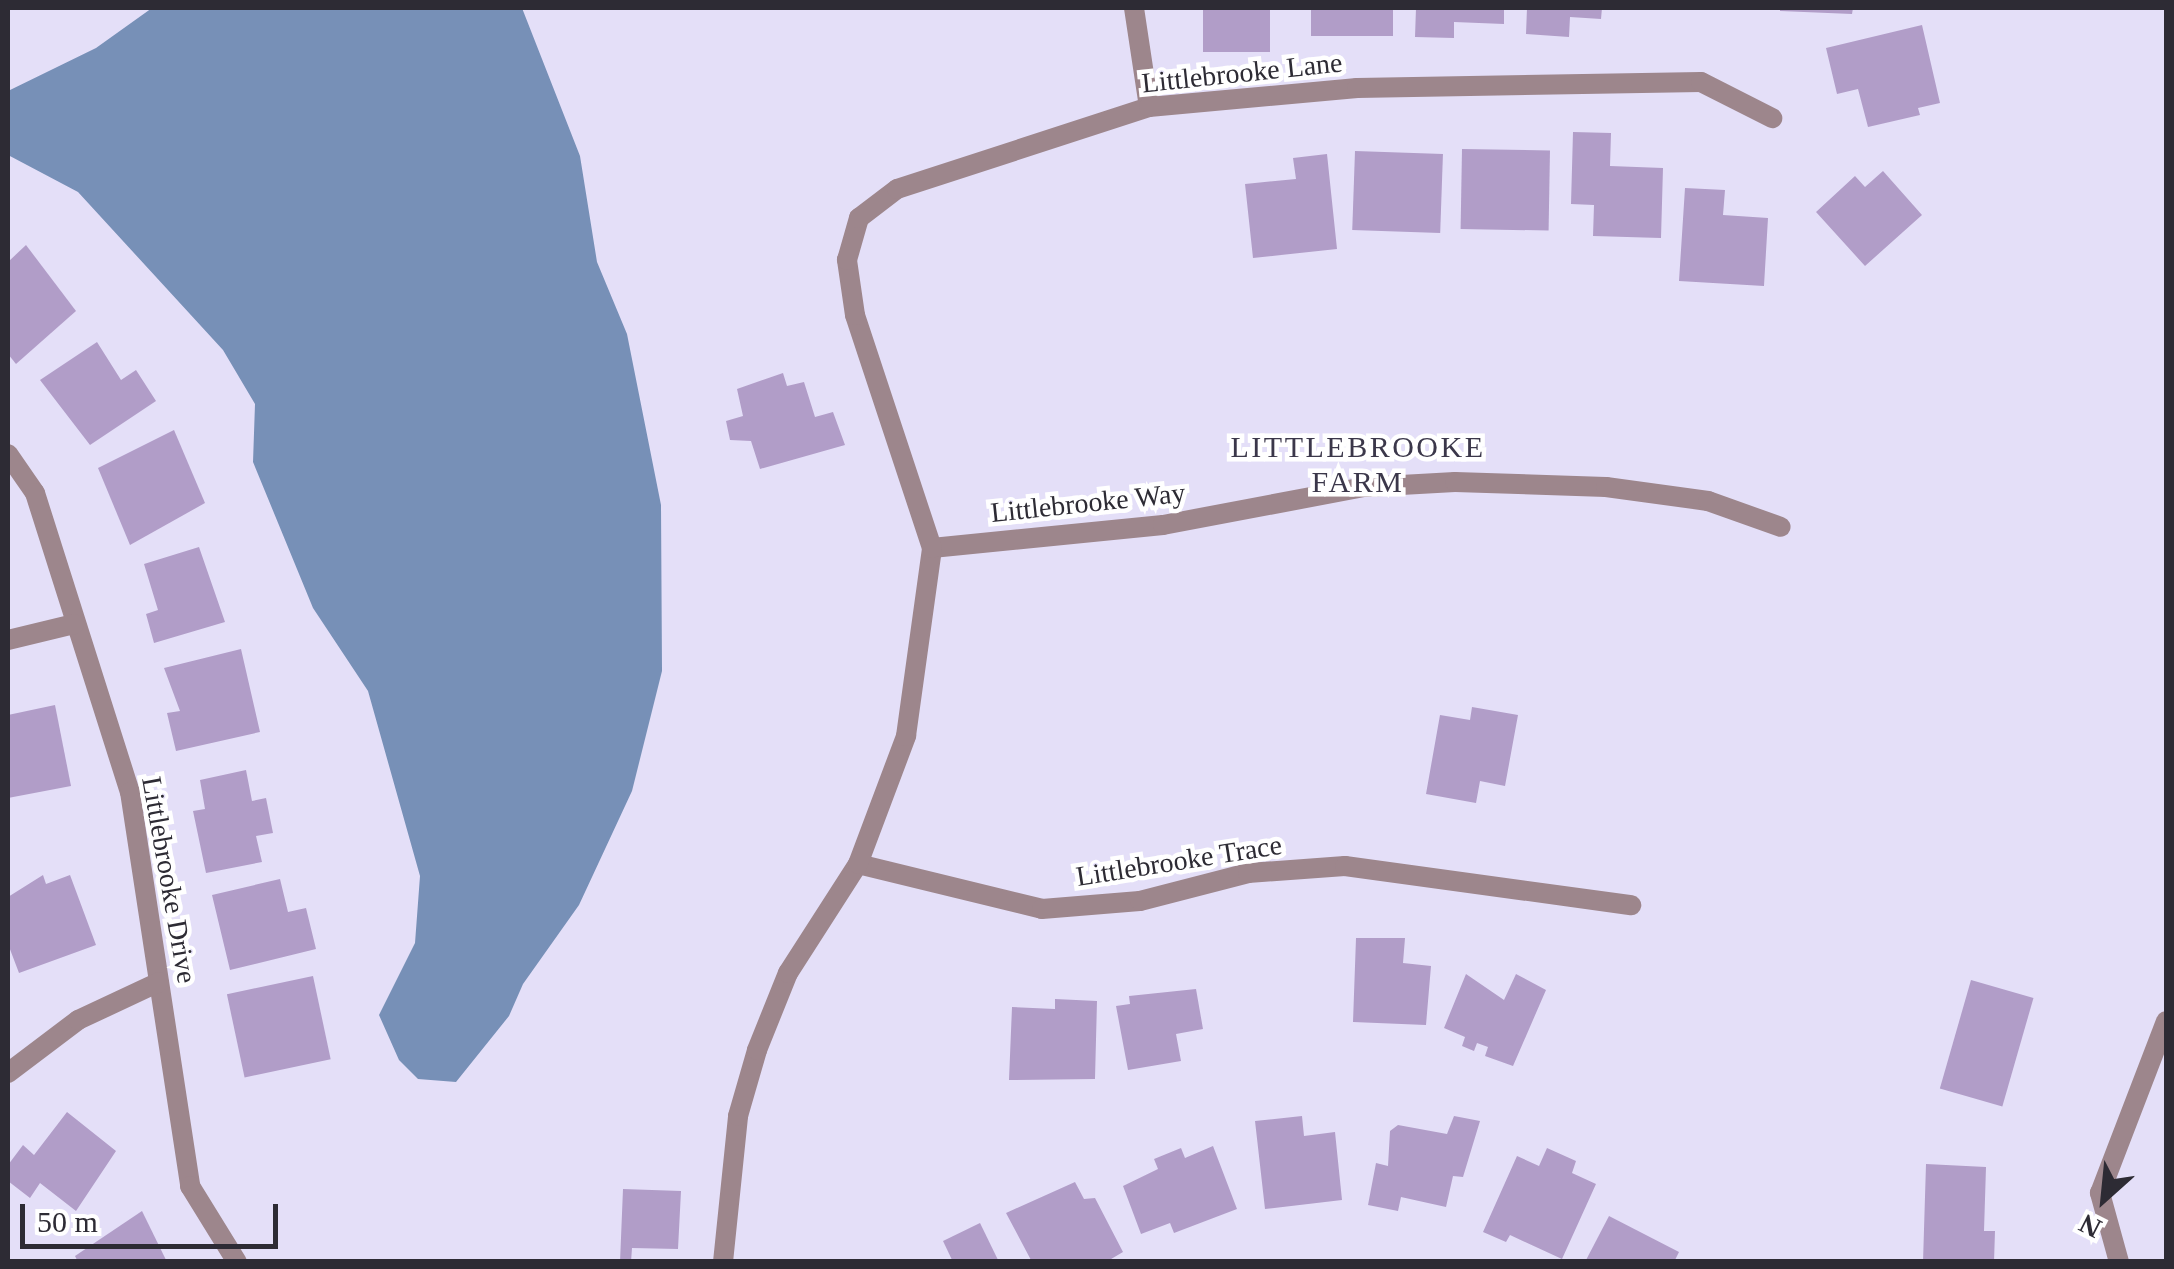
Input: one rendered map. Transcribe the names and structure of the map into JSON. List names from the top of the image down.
{
  "streets": {
    "street": [
      "Littlebrooke Lane",
      "Littlebrooke Way",
      "Littlebrooke Trace",
      "Littlebrooke Drive"
    ]
  },
  "crossings": [
    ["Littlebrooke Lane", "Littlebrooke Way"]
  ],
  "districts": ["LITTLEBROOKE FARM"],
  "scale_bar": "50 m",
  "north": "bottom left"
}
